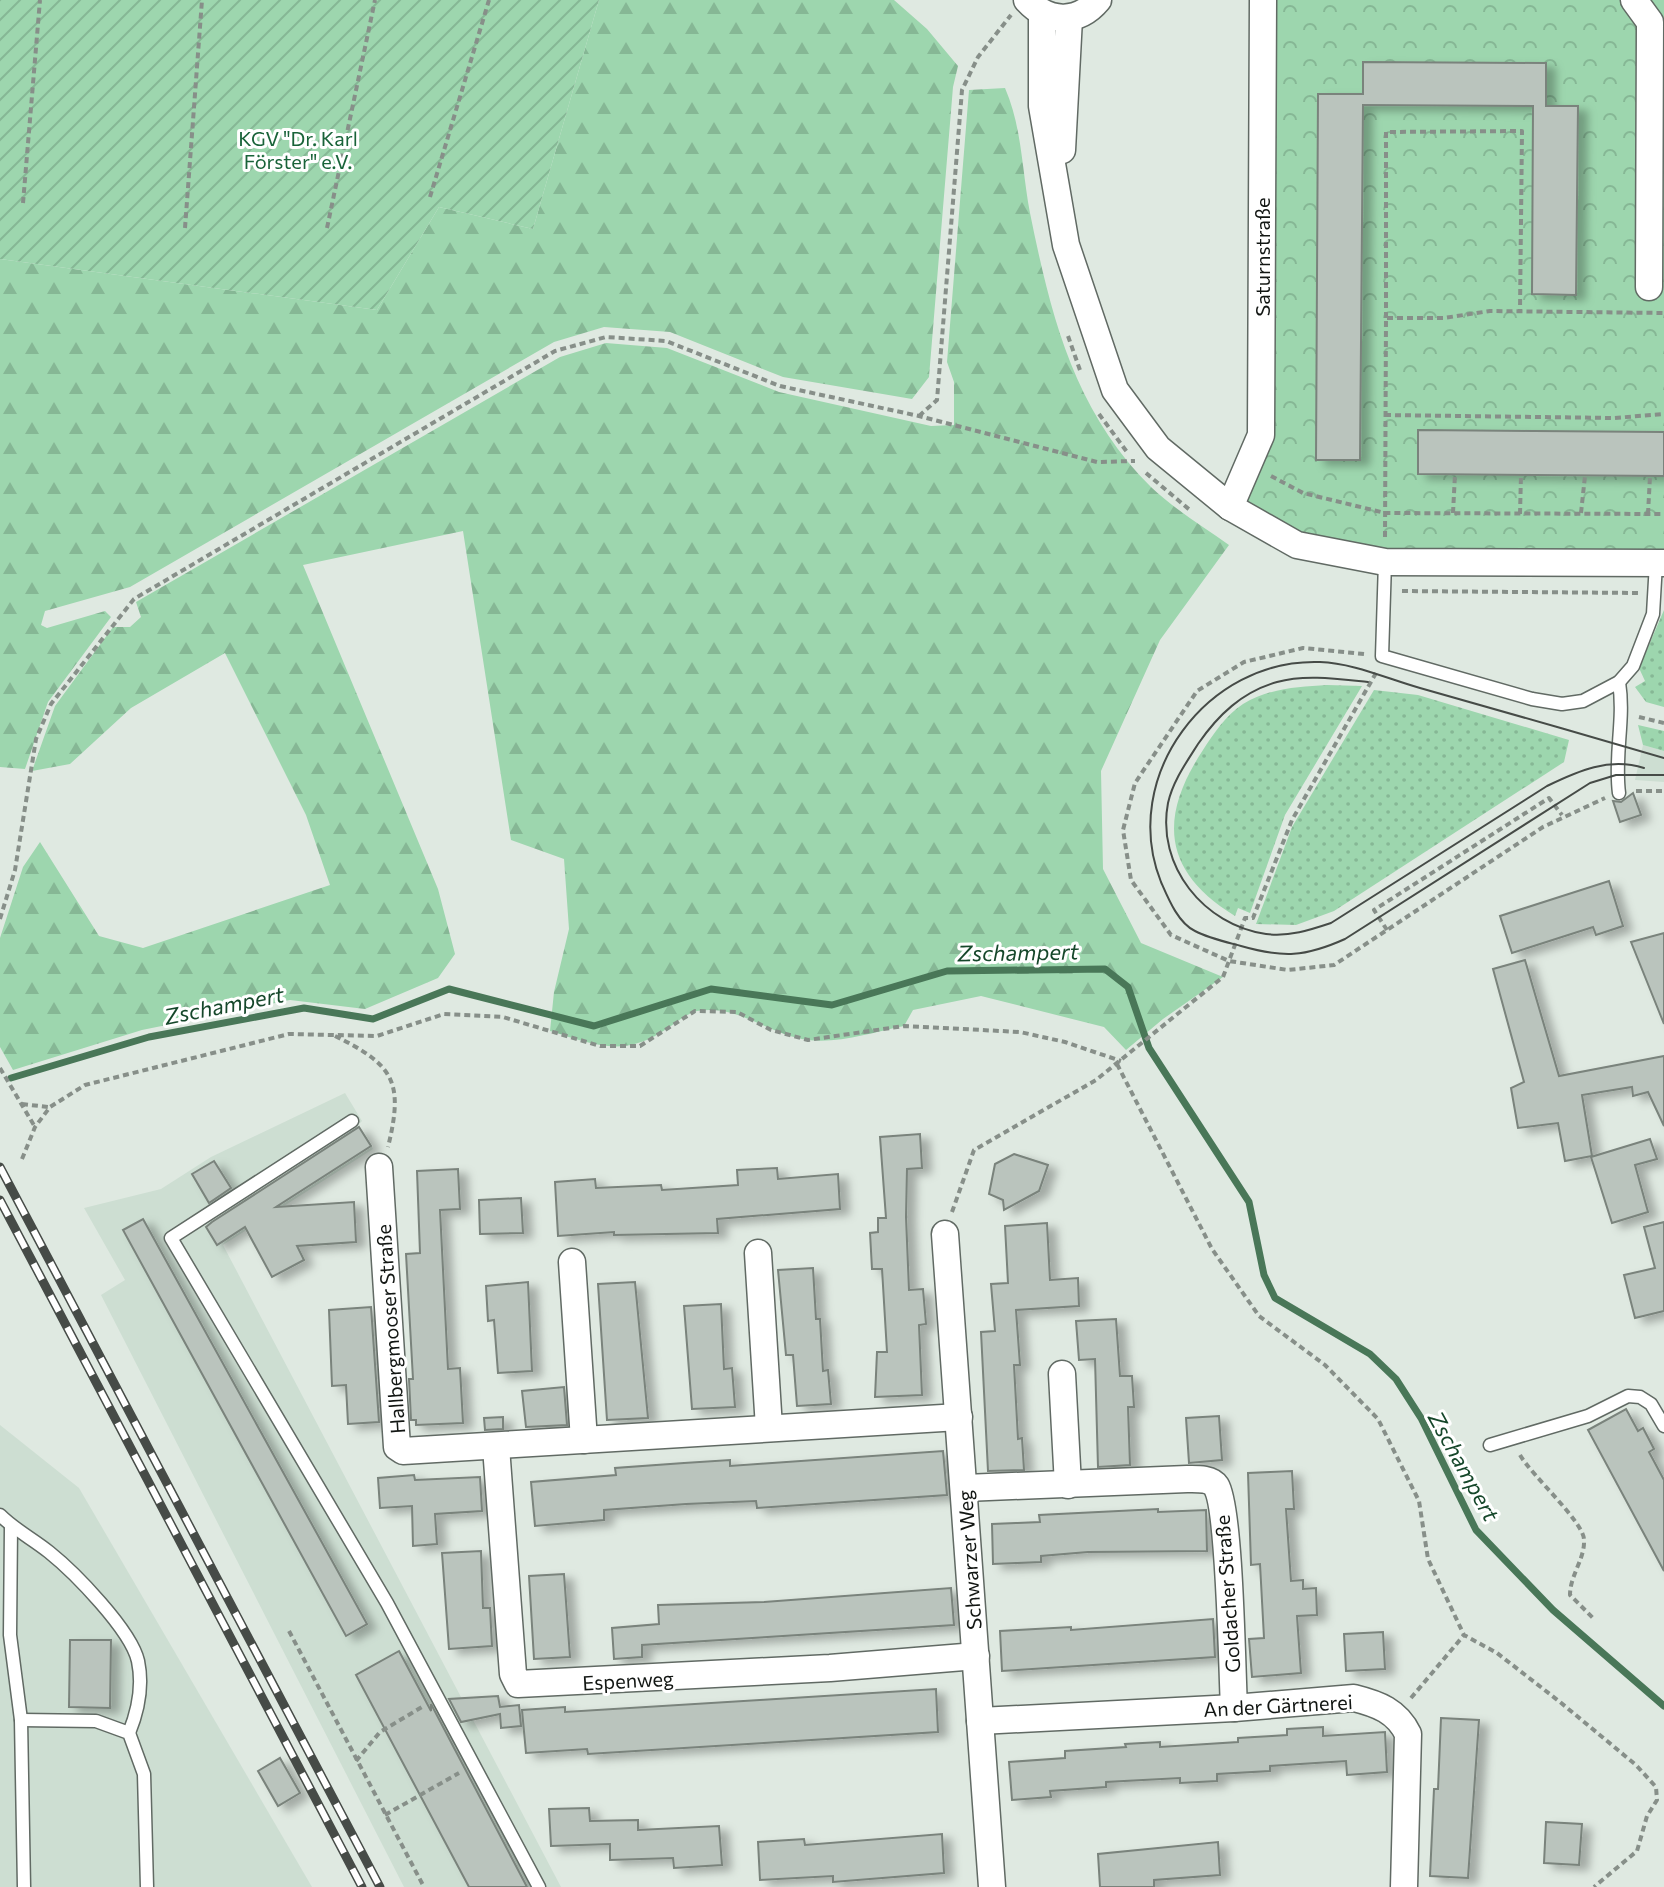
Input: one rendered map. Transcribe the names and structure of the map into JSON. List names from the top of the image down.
{
  "streets": {
    "street": [
      "Saturnstraße",
      "Hallbergmooser Straße",
      "Schwarzer Weg",
      "Goldacher Straße",
      "Espenweg",
      "An der Gärtnerei"
    ]
  },
  "crossings": [
    ["Hallbergmooser Straße", "Schwarzer Weg"],
    ["Hallbergmooser Straße", "Espenweg"],
    ["Schwarzer Weg", "Goldacher Straße"],
    ["Schwarzer Weg", "Espenweg"],
    ["Schwarzer Weg", "An der Gärtnerei"],
    ["Goldacher Straße", "An der Gärtnerei"]
  ],
  "water": ["Zschampert"],
  "parks": ["KGV \"Dr. Karl Förster\" e.V."]
}
